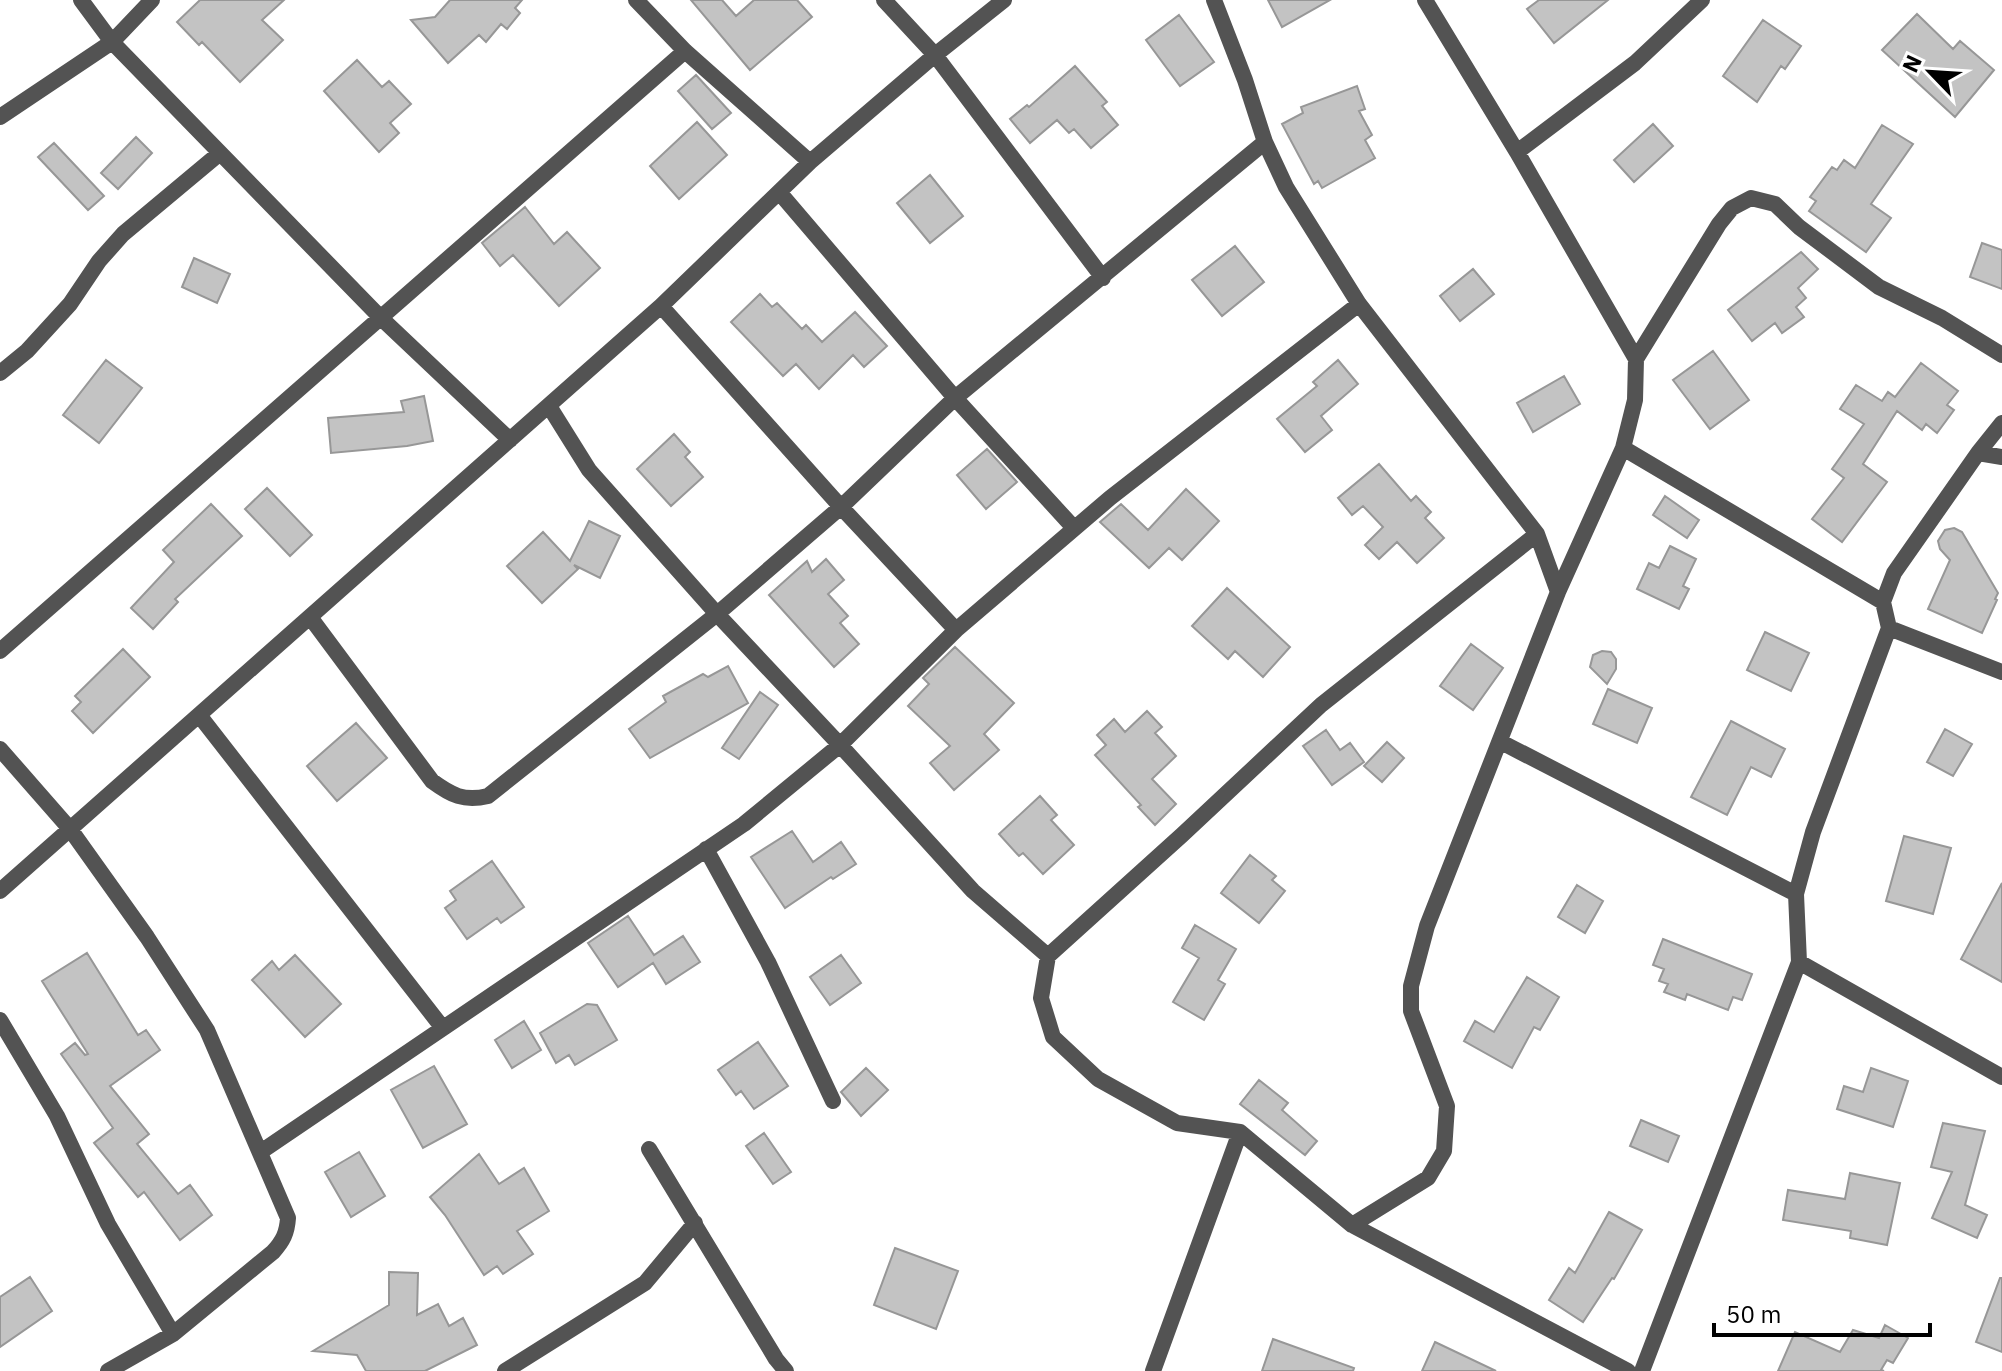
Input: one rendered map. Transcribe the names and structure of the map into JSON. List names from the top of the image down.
{
  "scale_bar": "50 m",
  "north": "top left"
}
